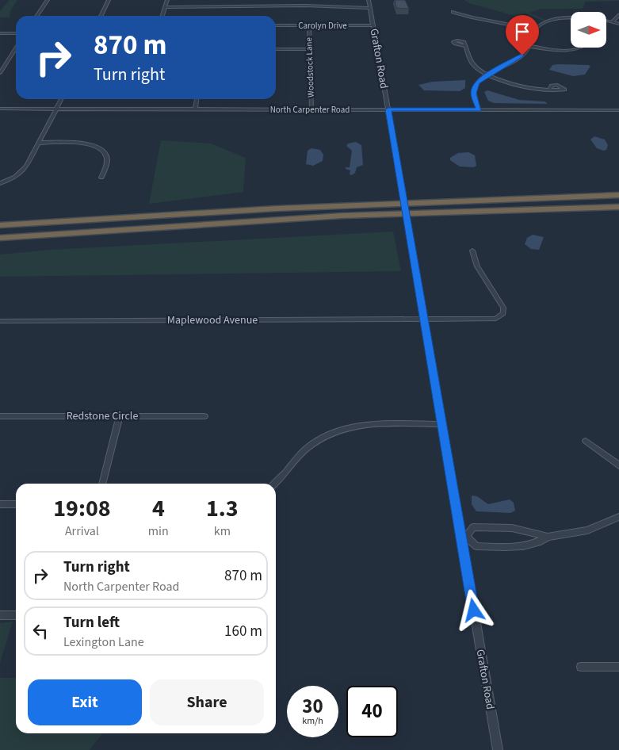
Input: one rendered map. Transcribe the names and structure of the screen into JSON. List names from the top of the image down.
{
  "streets": {
    "street": [
      "Carolyn Drive",
      "Grafton Road",
      "Woodstock Lane",
      "North Carpenter Road",
      "Maplewood Avenue",
      "Redstone Circle"
    ]
  },
  "crossings": [
    ["Carolyn Drive", "Grafton Road"],
    ["Carolyn Drive", "Woodstock Lane"],
    ["Grafton Road", "North Carpenter Road"],
    ["Grafton Road", "Maplewood Avenue"],
    ["Woodstock Lane", "North Carpenter Road"]
  ],
  "north": "right",
  "page": {
    "turn": ["870 m", "Turn right"],
    "eta": [
      "19:08",
      "Arrival",
      "4",
      "min",
      "1.3",
      "km"
    ],
    "list": [
      {
        "name": "Turn right",
        "note": "North Carpenter Road",
        "value": "870 m"
      },
      {
        "name": "Turn left",
        "note": "Lexington Lane",
        "value": "160 m"
      }
    ],
    "buttons": ["Exit", "Share"],
    "speed": "30 km/h",
    "limit": "40"
  }
}
